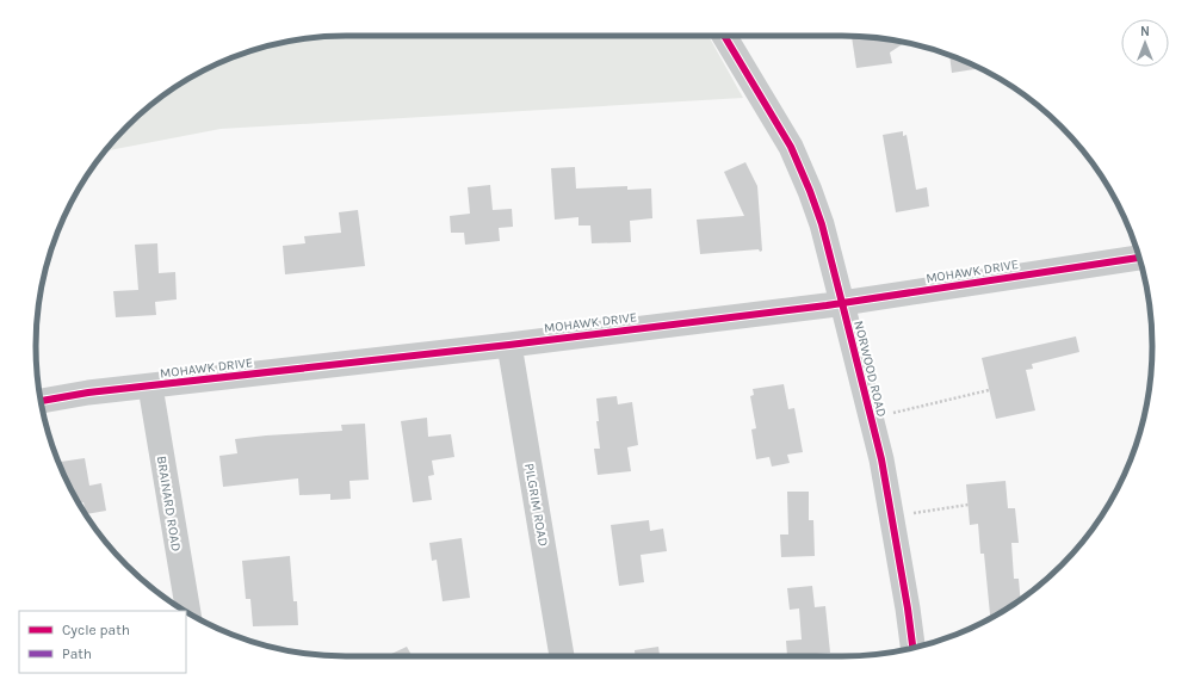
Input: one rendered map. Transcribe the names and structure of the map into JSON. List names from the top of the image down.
{
  "streets": {
    "street": [
      "MOHAWK DRIVE",
      "NORWOOD ROAD",
      "BRAINARD ROAD",
      "PILGRIM ROAD"
    ]
  },
  "crossings": [
    ["MOHAWK DRIVE", "NORWOOD ROAD"],
    ["MOHAWK DRIVE", "BRAINARD ROAD"],
    ["MOHAWK DRIVE", "PILGRIM ROAD"]
  ],
  "legend": ["Cycle path", "Path"],
  "north": "top"
}
